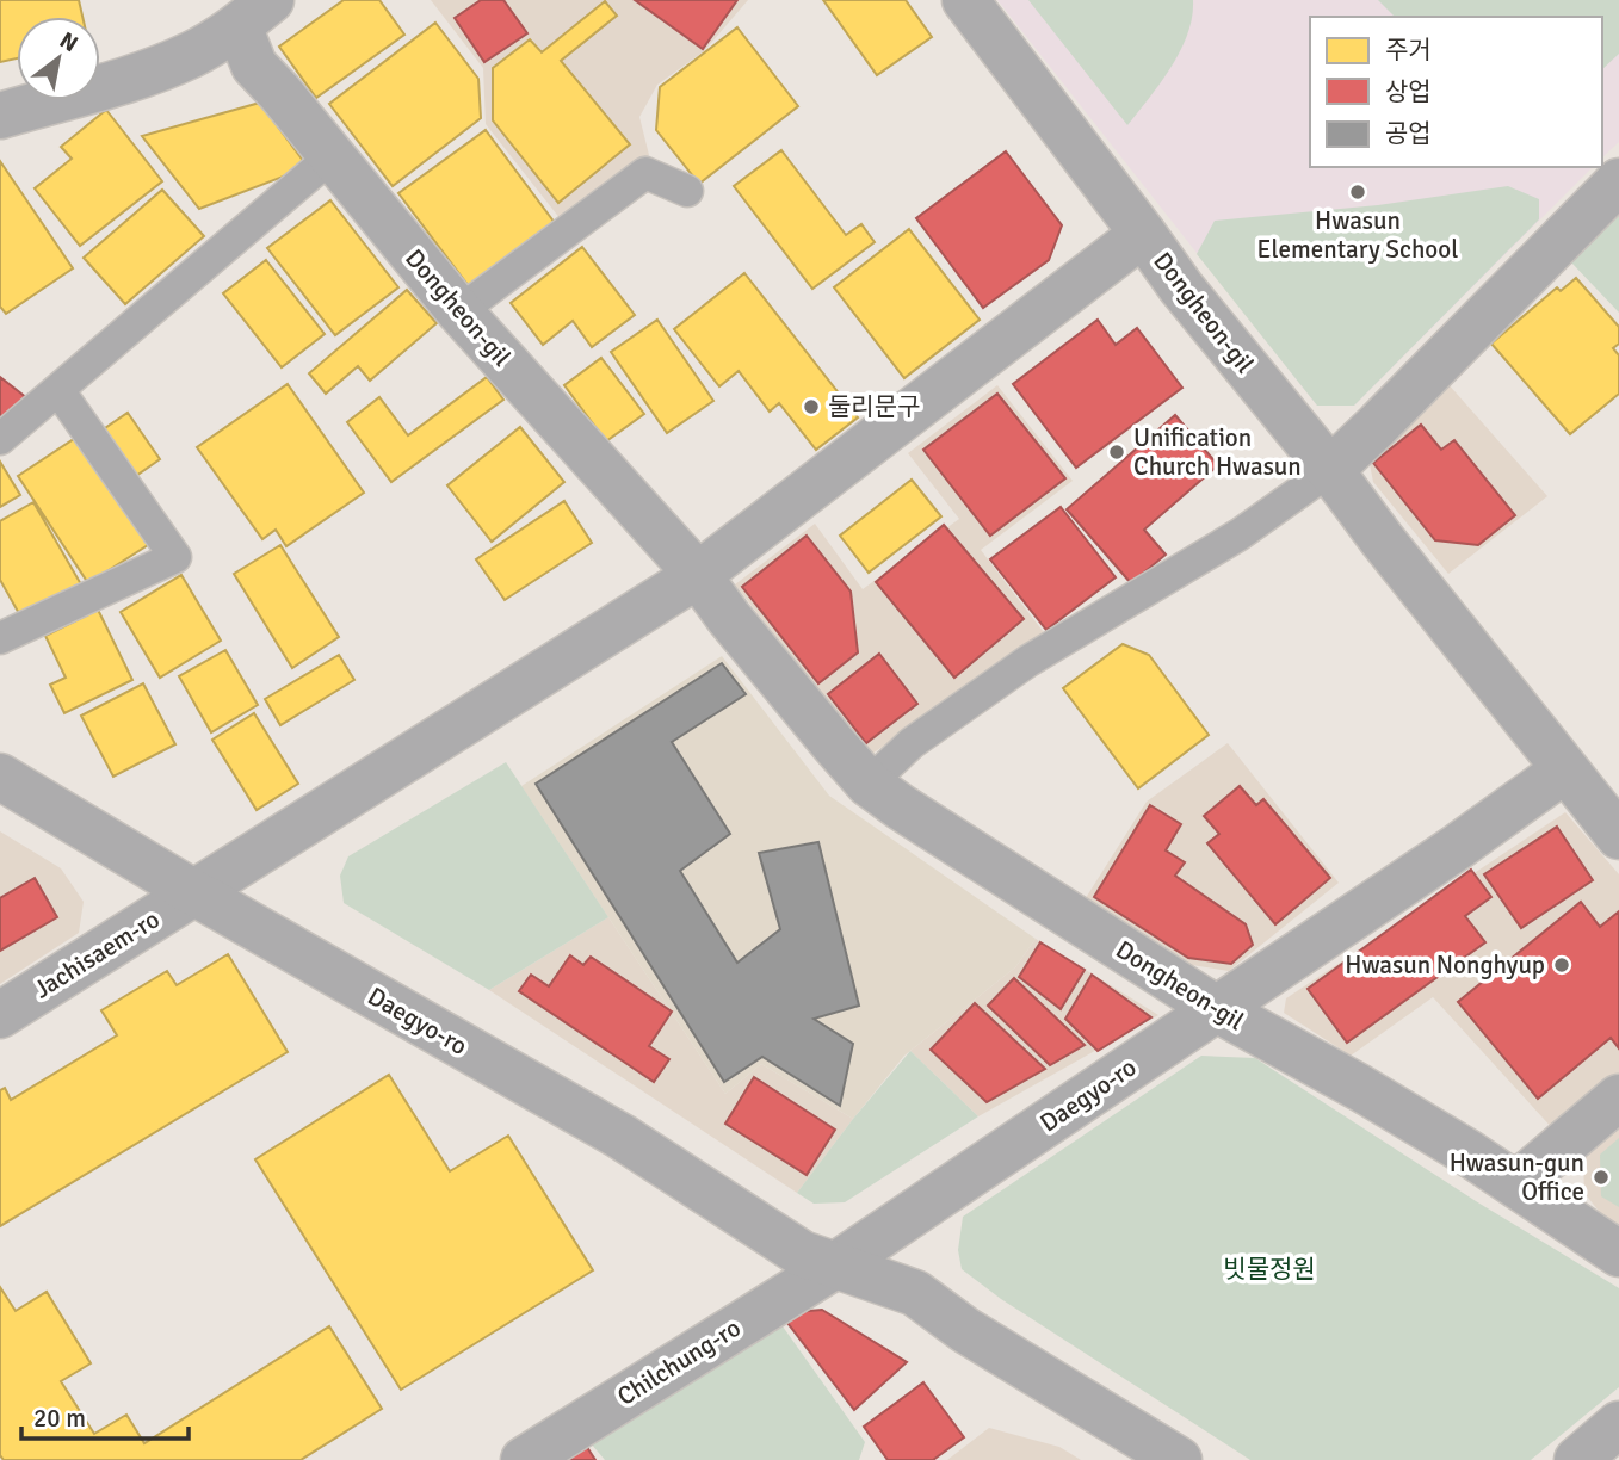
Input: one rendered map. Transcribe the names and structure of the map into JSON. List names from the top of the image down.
{
  "streets": {
    "street": [
      "Dongheon-gil",
      "Jachisaem-ro",
      "Daegyo-ro",
      "Chilchung-ro"
    ]
  },
  "crossings": [
    ["Dongheon-gil", "Jachisaem-ro"],
    ["Dongheon-gil", "Daegyo-ro"],
    ["Jachisaem-ro", "Daegyo-ro"],
    ["Daegyo-ro", "Chilchung-ro"]
  ],
  "parks": ["빗물정원"],
  "places": [
    "Hwasun Elementary School",
    "둘리문구",
    "Unification Church Hwasun",
    "Hwasun Nonghyup",
    "Hwasun-gun Office"
  ],
  "legend": ["주거", "상업", "공업"],
  "scale_bar": "20 m",
  "north": "top right"
}
